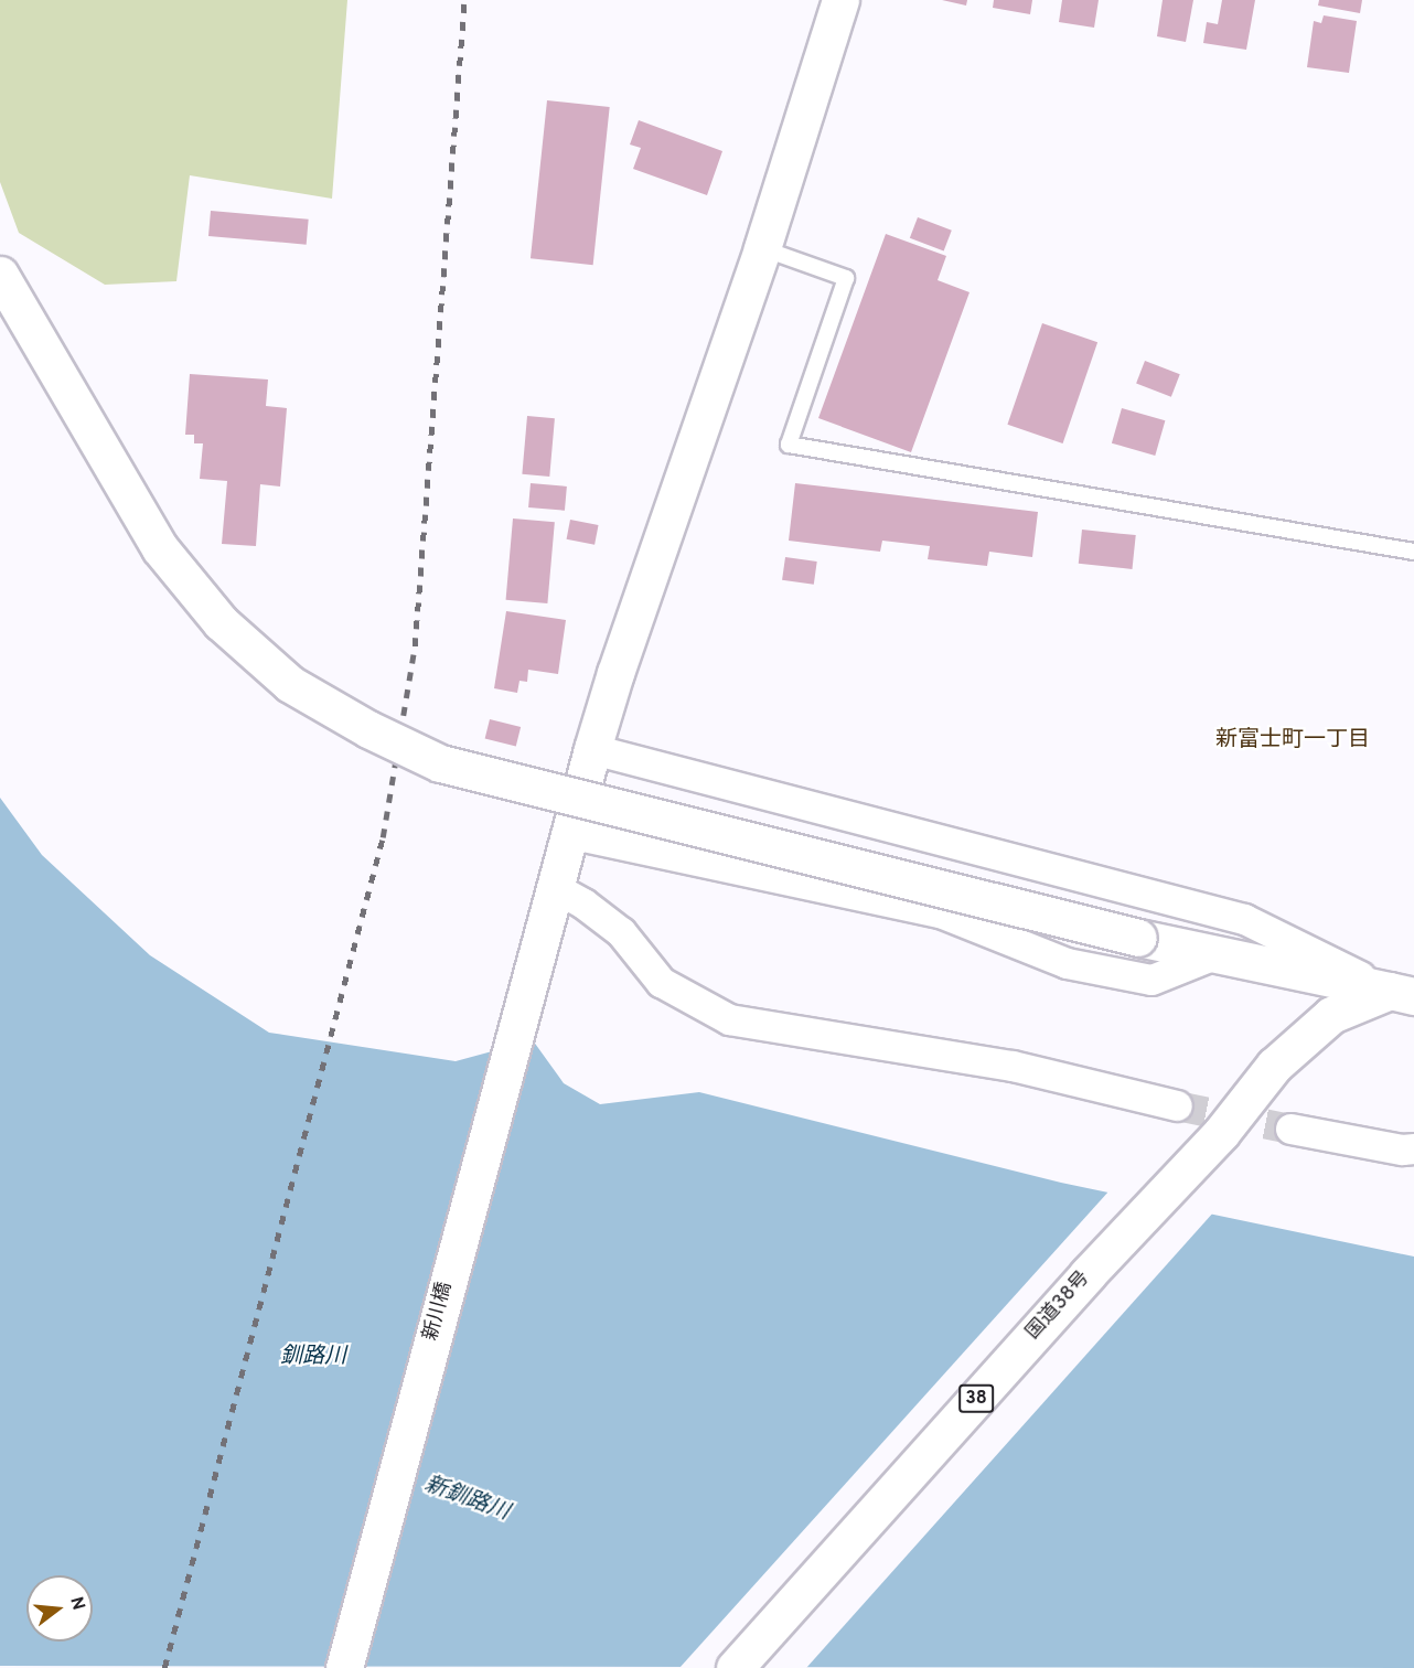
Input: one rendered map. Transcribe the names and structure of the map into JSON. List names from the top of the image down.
{
  "streets": {
    "main road": ["国道38号", "新川橋", "38"]
  },
  "districts": ["新富士町一丁目"],
  "water": ["釧路川", "新釧路川"],
  "north": "right"
}
